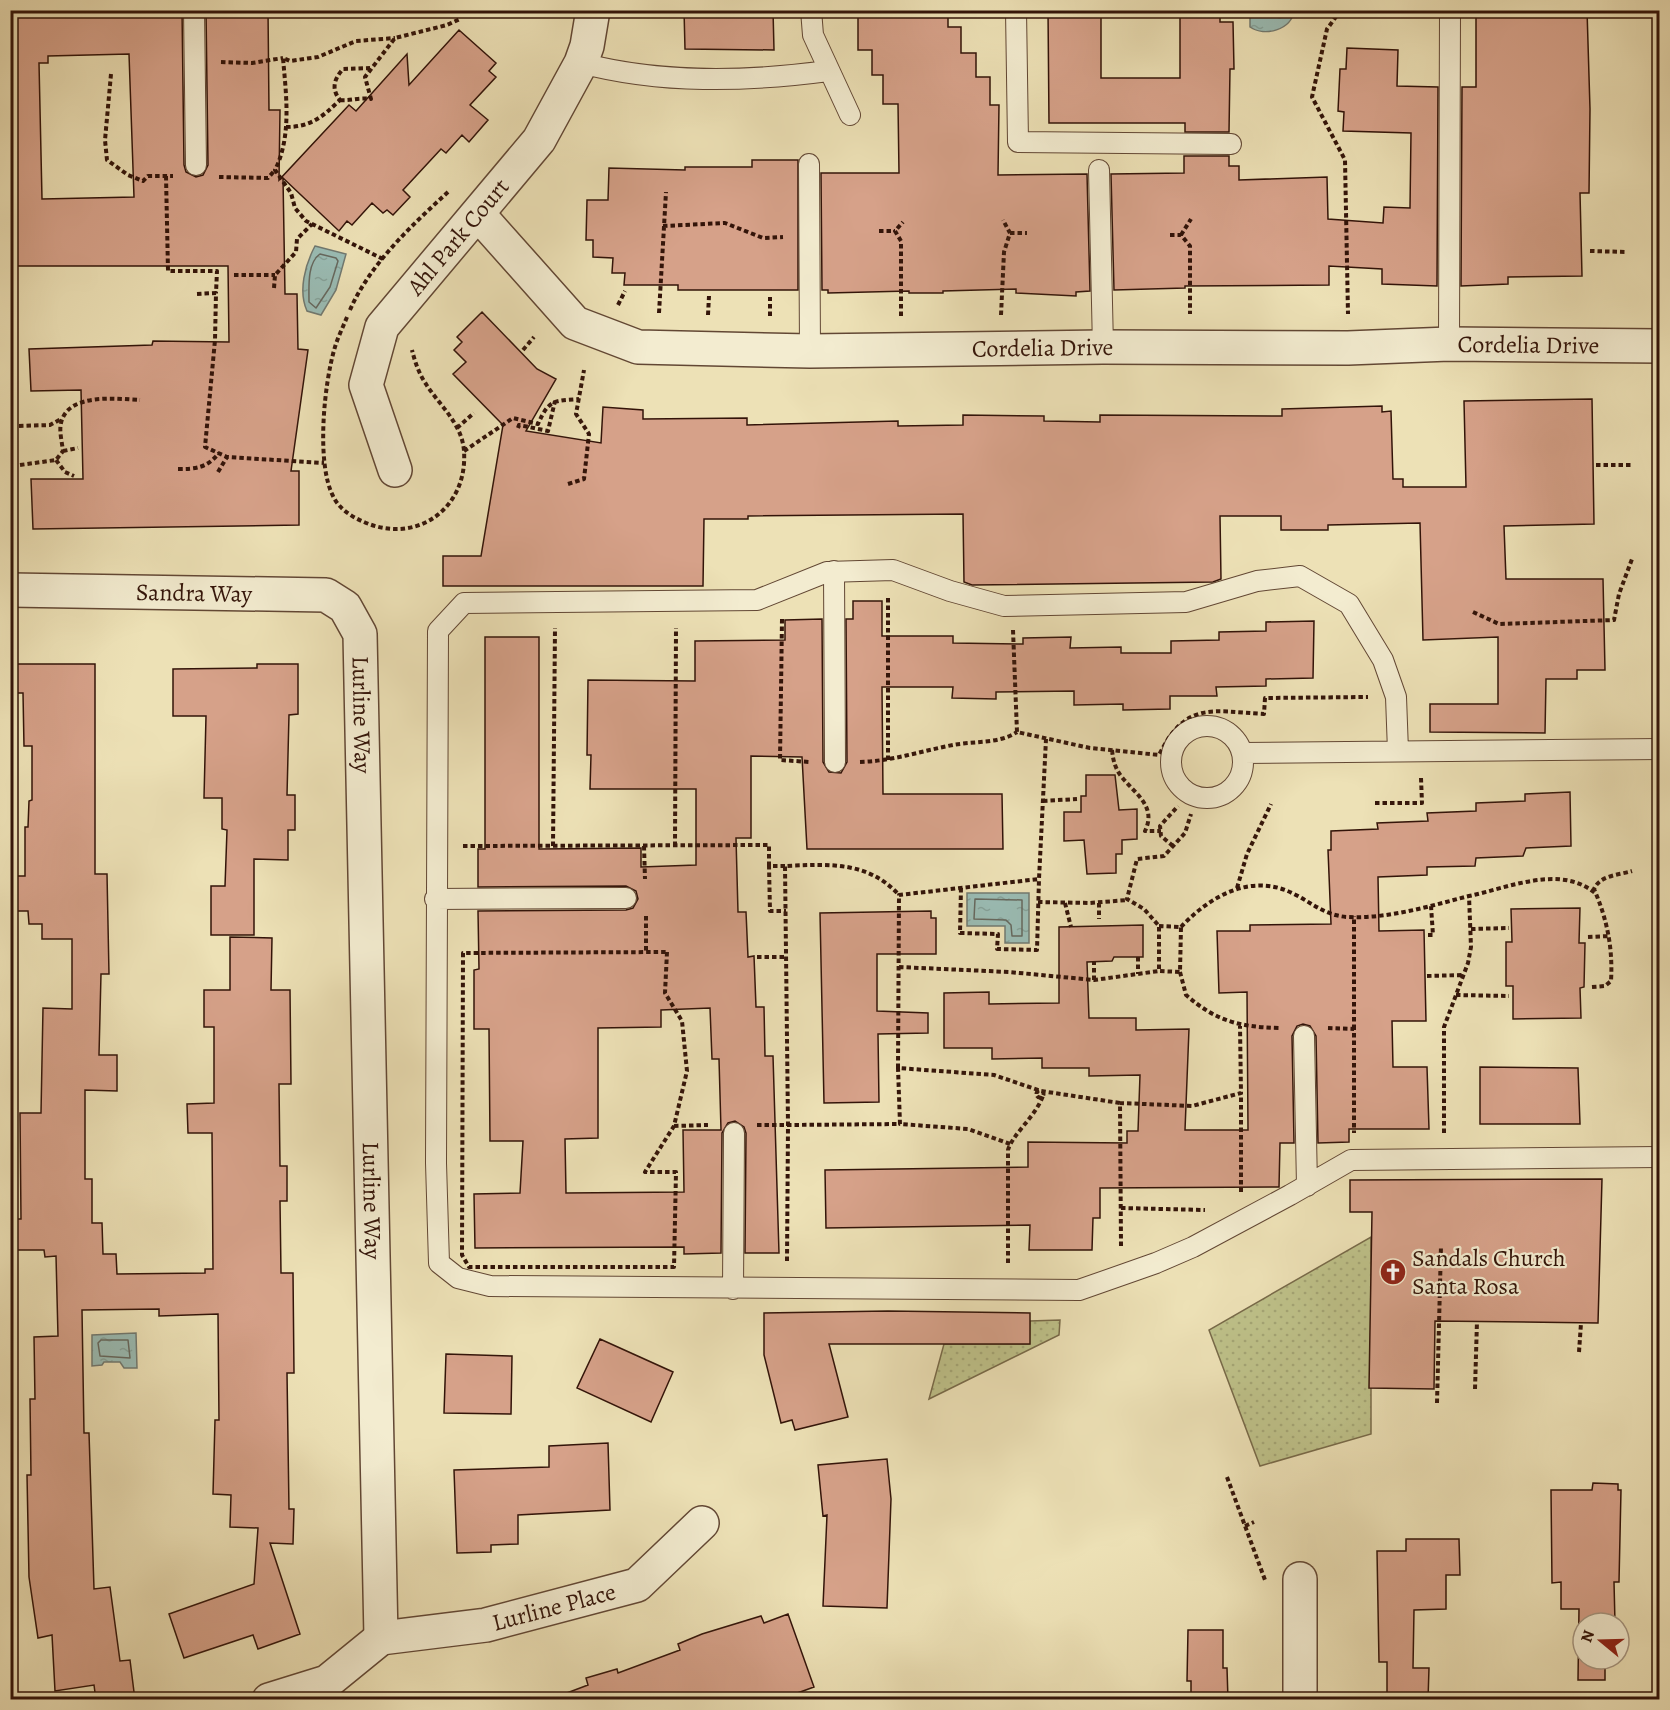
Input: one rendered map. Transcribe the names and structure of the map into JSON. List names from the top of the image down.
{
  "streets": {
    "street": [
      "Ahl Park Court",
      "Cordelia Drive",
      "Sandra Way",
      "Lurline Way",
      "Lurline Place"
    ]
  },
  "crossings": [
    ["Ahl Park Court", "Cordelia Drive"],
    ["Sandra Way", "Lurline Way"],
    ["Lurline Way", "Lurline Place"]
  ],
  "places": {
    "church": ["Sandals Church Santa Rosa"]
  },
  "north": "left"
}
